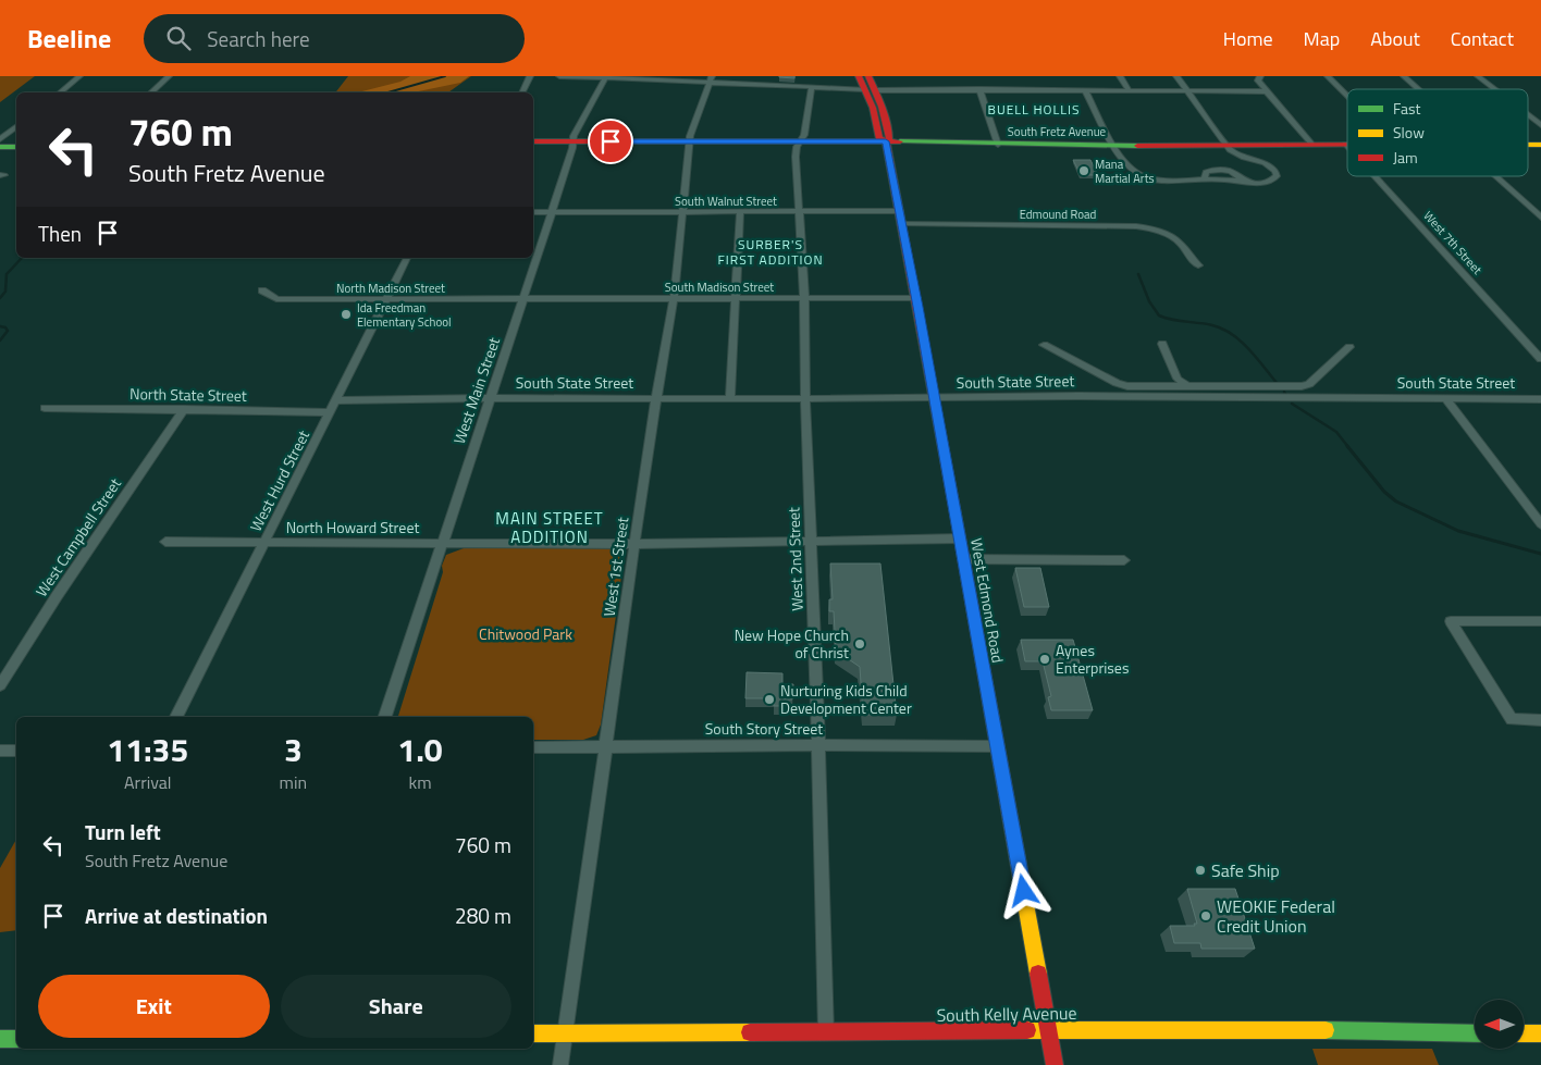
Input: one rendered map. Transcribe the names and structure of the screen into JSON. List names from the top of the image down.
{
  "streets": {
    "main road": ["South Fretz Avenue", "West Edmond Road", "South Kelly Avenue"],
    "street": [
      "South Walnut Street",
      "Edmound Road",
      "West 7th Street",
      "South Madison Street",
      "North Madison Street",
      "South State Street",
      "West Main Street",
      "North State Street",
      "West Hurd Street",
      "North Howard Street",
      "West Campbell Street",
      "West 2nd Street",
      "West 1st Street",
      "South Story Street"
    ]
  },
  "crossings": [
    ["South Fretz Avenue", "West Main Street"],
    ["South Fretz Avenue", "West 2nd Street"],
    ["South Fretz Avenue", "West 1st Street"],
    ["South Fretz Avenue", "West Edmond Road"],
    ["South Walnut Street", "West Main Street"],
    ["South Walnut Street", "West 2nd Street"],
    ["South Walnut Street", "West 1st Street"],
    ["South Walnut Street", "West Edmond Road"],
    ["Edmound Road", "West Edmond Road"],
    ["South Madison Street", "North Madison Street"],
    ["South Madison Street", "West Main Street"],
    ["South Madison Street", "West 2nd Street"],
    ["South Madison Street", "West 1st Street"],
    ["South Madison Street", "West Edmond Road"],
    ["North Madison Street", "West Main Street"],
    ["North Madison Street", "West Hurd Street"],
    ["South State Street", "West Main Street"],
    ["South State Street", "West 2nd Street"],
    ["South State Street", "West 1st Street"],
    ["South State Street", "West Edmond Road"],
    ["West Main Street", "North Howard Street"],
    ["North State Street", "West Hurd Street"],
    ["North State Street", "West Campbell Street"],
    ["West Hurd Street", "North Howard Street"],
    ["North Howard Street", "West 2nd Street"],
    ["North Howard Street", "West 1st Street"],
    ["North Howard Street", "West Edmond Road"],
    ["West 2nd Street", "South Story Street"],
    ["West 2nd Street", "South Kelly Avenue"],
    ["West 1st Street", "South Story Street"],
    ["West 1st Street", "South Kelly Avenue"],
    ["West Edmond Road", "South Story Street"],
    ["West Edmond Road", "South Kelly Avenue"]
  ],
  "districts": ["BUELL HOLLIS", "SURBER'S FIRST ADDITION", "MAIN STREET ADDITION"],
  "parks": ["Chitwood Park"],
  "places": [
    "Mana Martial Arts",
    "Ida Freedman Elementary School",
    "New Hope Church of Christ",
    "Aynes Enterprises",
    "Nurturing Kids Child Development Center",
    "Safe Ship",
    "WEOKIE Federal Credit Union"
  ],
  "legend": ["Fast", "Slow", "Jam"],
  "north": "left",
  "page": {
    "header": "Beeline",
    "search": "Search here",
    "nav": [
      "Home",
      "Map",
      "About",
      "Contact"
    ],
    "turn": ["760 m", "South Fretz Avenue"],
    "then": "Then",
    "eta": [
      "11:35",
      "Arrival",
      "3",
      "min",
      "1.0",
      "km"
    ],
    "list": [
      {
        "name": "Turn left",
        "note": "South Fretz Avenue",
        "value": "760 m"
      },
      {
        "name": "Arrive at destination",
        "value": "280 m"
      }
    ],
    "buttons": ["Exit", "Share"]
  }
}
